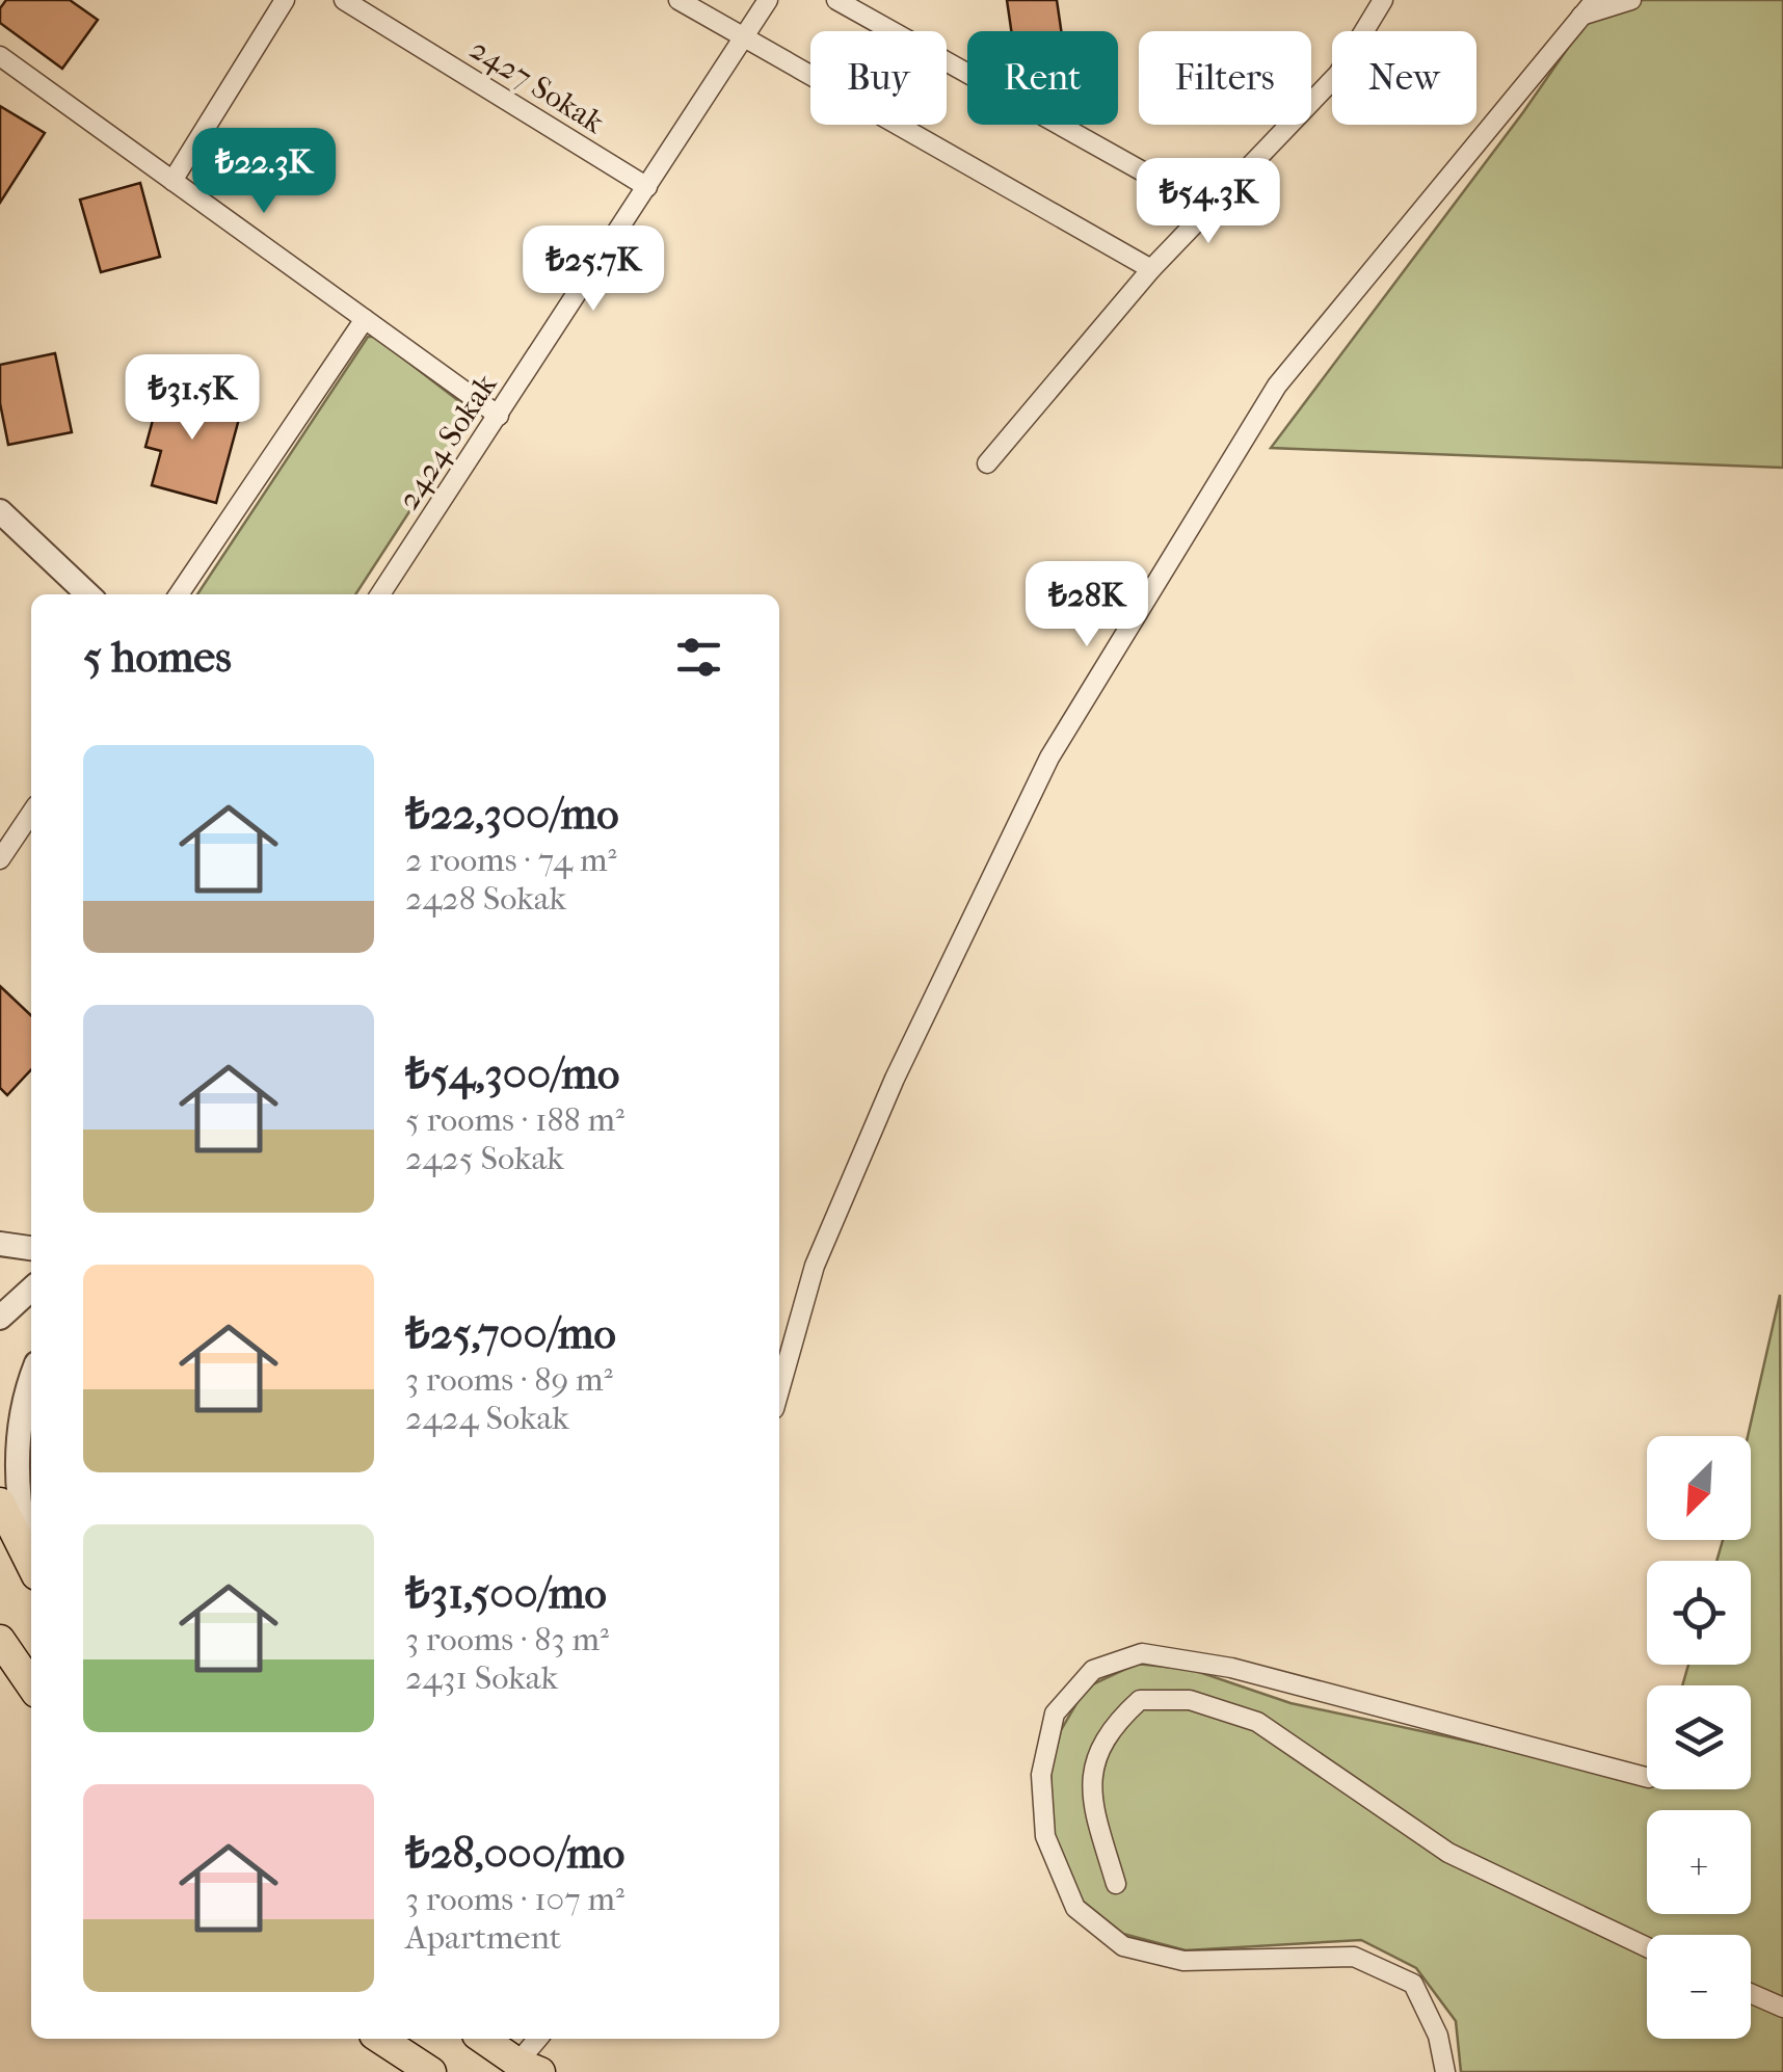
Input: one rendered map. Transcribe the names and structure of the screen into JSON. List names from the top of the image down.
{
  "streets": {
    "street": ["2427 Sokak", "2424 Sokak"]
  },
  "crossings": [
    ["2427 Sokak", "2424 Sokak"]
  ],
  "north": "bottom left",
  "page": {
    "chip": [
      "Buy",
      "Rent",
      "Filters",
      "New"
    ],
    "price": [
      "₺22.3K",
      "₺54.3K",
      "₺25.7K",
      "₺31.5K",
      "₺28K"
    ],
    "heading": "5 homes",
    "list": [
      {
        "name": "₺22,300/mo",
        "note": "2 rooms · 74 m² · 2428 Sokak"
      },
      {
        "name": "₺54,300/mo",
        "note": "5 rooms · 188 m² · 2425 Sokak"
      },
      {
        "name": "₺25,700/mo",
        "note": "3 rooms · 89 m² · 2424 Sokak"
      },
      {
        "name": "₺31,500/mo",
        "note": "3 rooms · 83 m² · 2431 Sokak"
      },
      {
        "name": "₺28,000/mo",
        "note": "3 rooms · 107 m² · Apartment"
      }
    ],
    "map_buttons": ["+", "−"]
  }
}
